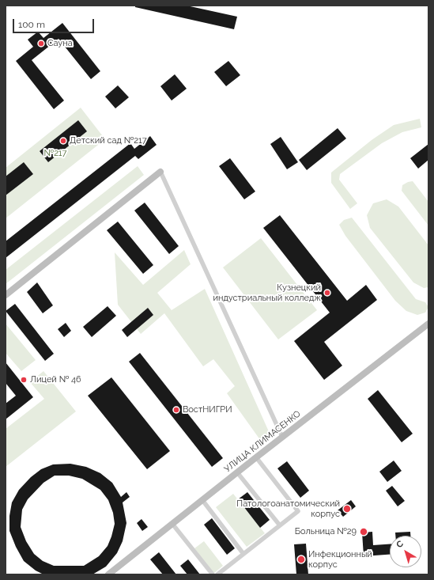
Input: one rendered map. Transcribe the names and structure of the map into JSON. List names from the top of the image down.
{
  "streets": {
    "street": ["УЛИЦА КЛИМАСЕНКО"]
  },
  "parks": ["№217"],
  "places": [
    "Сауна",
    "Детский сад №217",
    "Кузнецкий индустриальный колледж",
    "Лицей № 46",
    "ВостНИГРИ",
    "Патологоанатомический корпус",
    "Больница №29",
    "Инфекционный корпус"
  ],
  "scale_bar": "100 m",
  "north": "top left"
}
